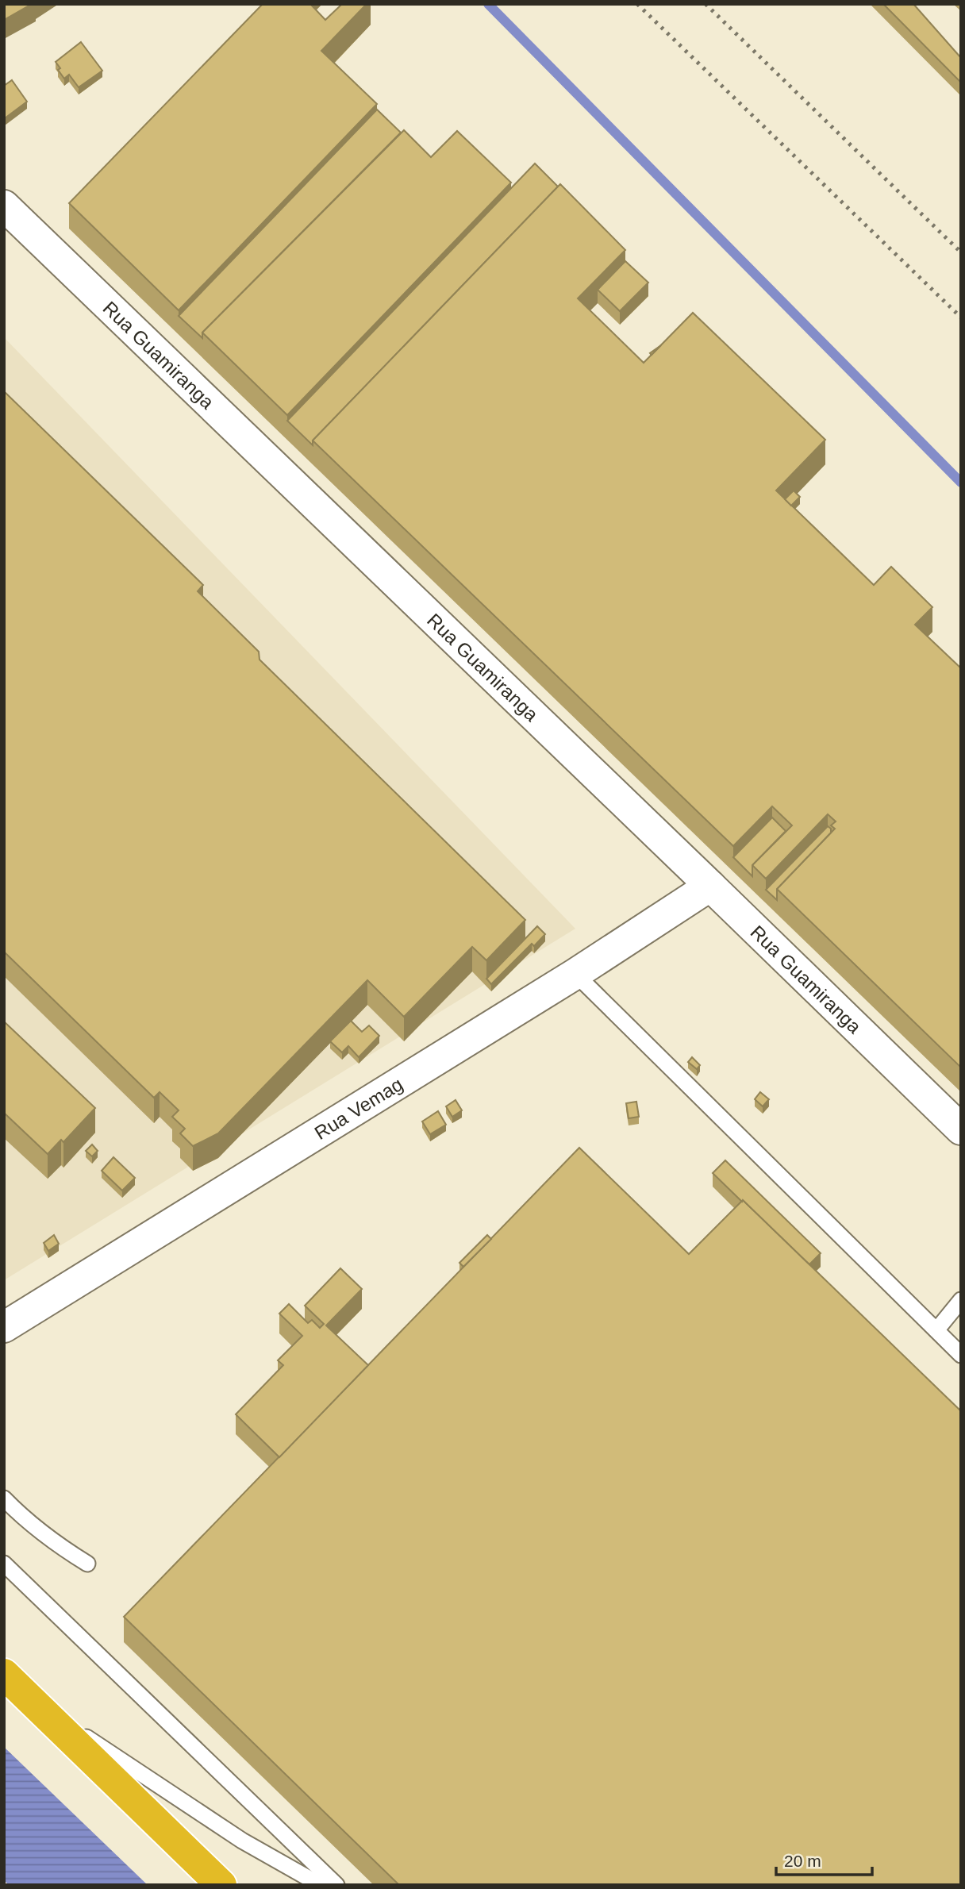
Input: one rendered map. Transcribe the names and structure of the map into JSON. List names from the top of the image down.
{
  "streets": {
    "street": ["Rua Guamiranga", "Rua Vemag"]
  },
  "crossings": [
    ["Rua Guamiranga", "Rua Vemag"]
  ],
  "scale_bar": "20 m"
}
